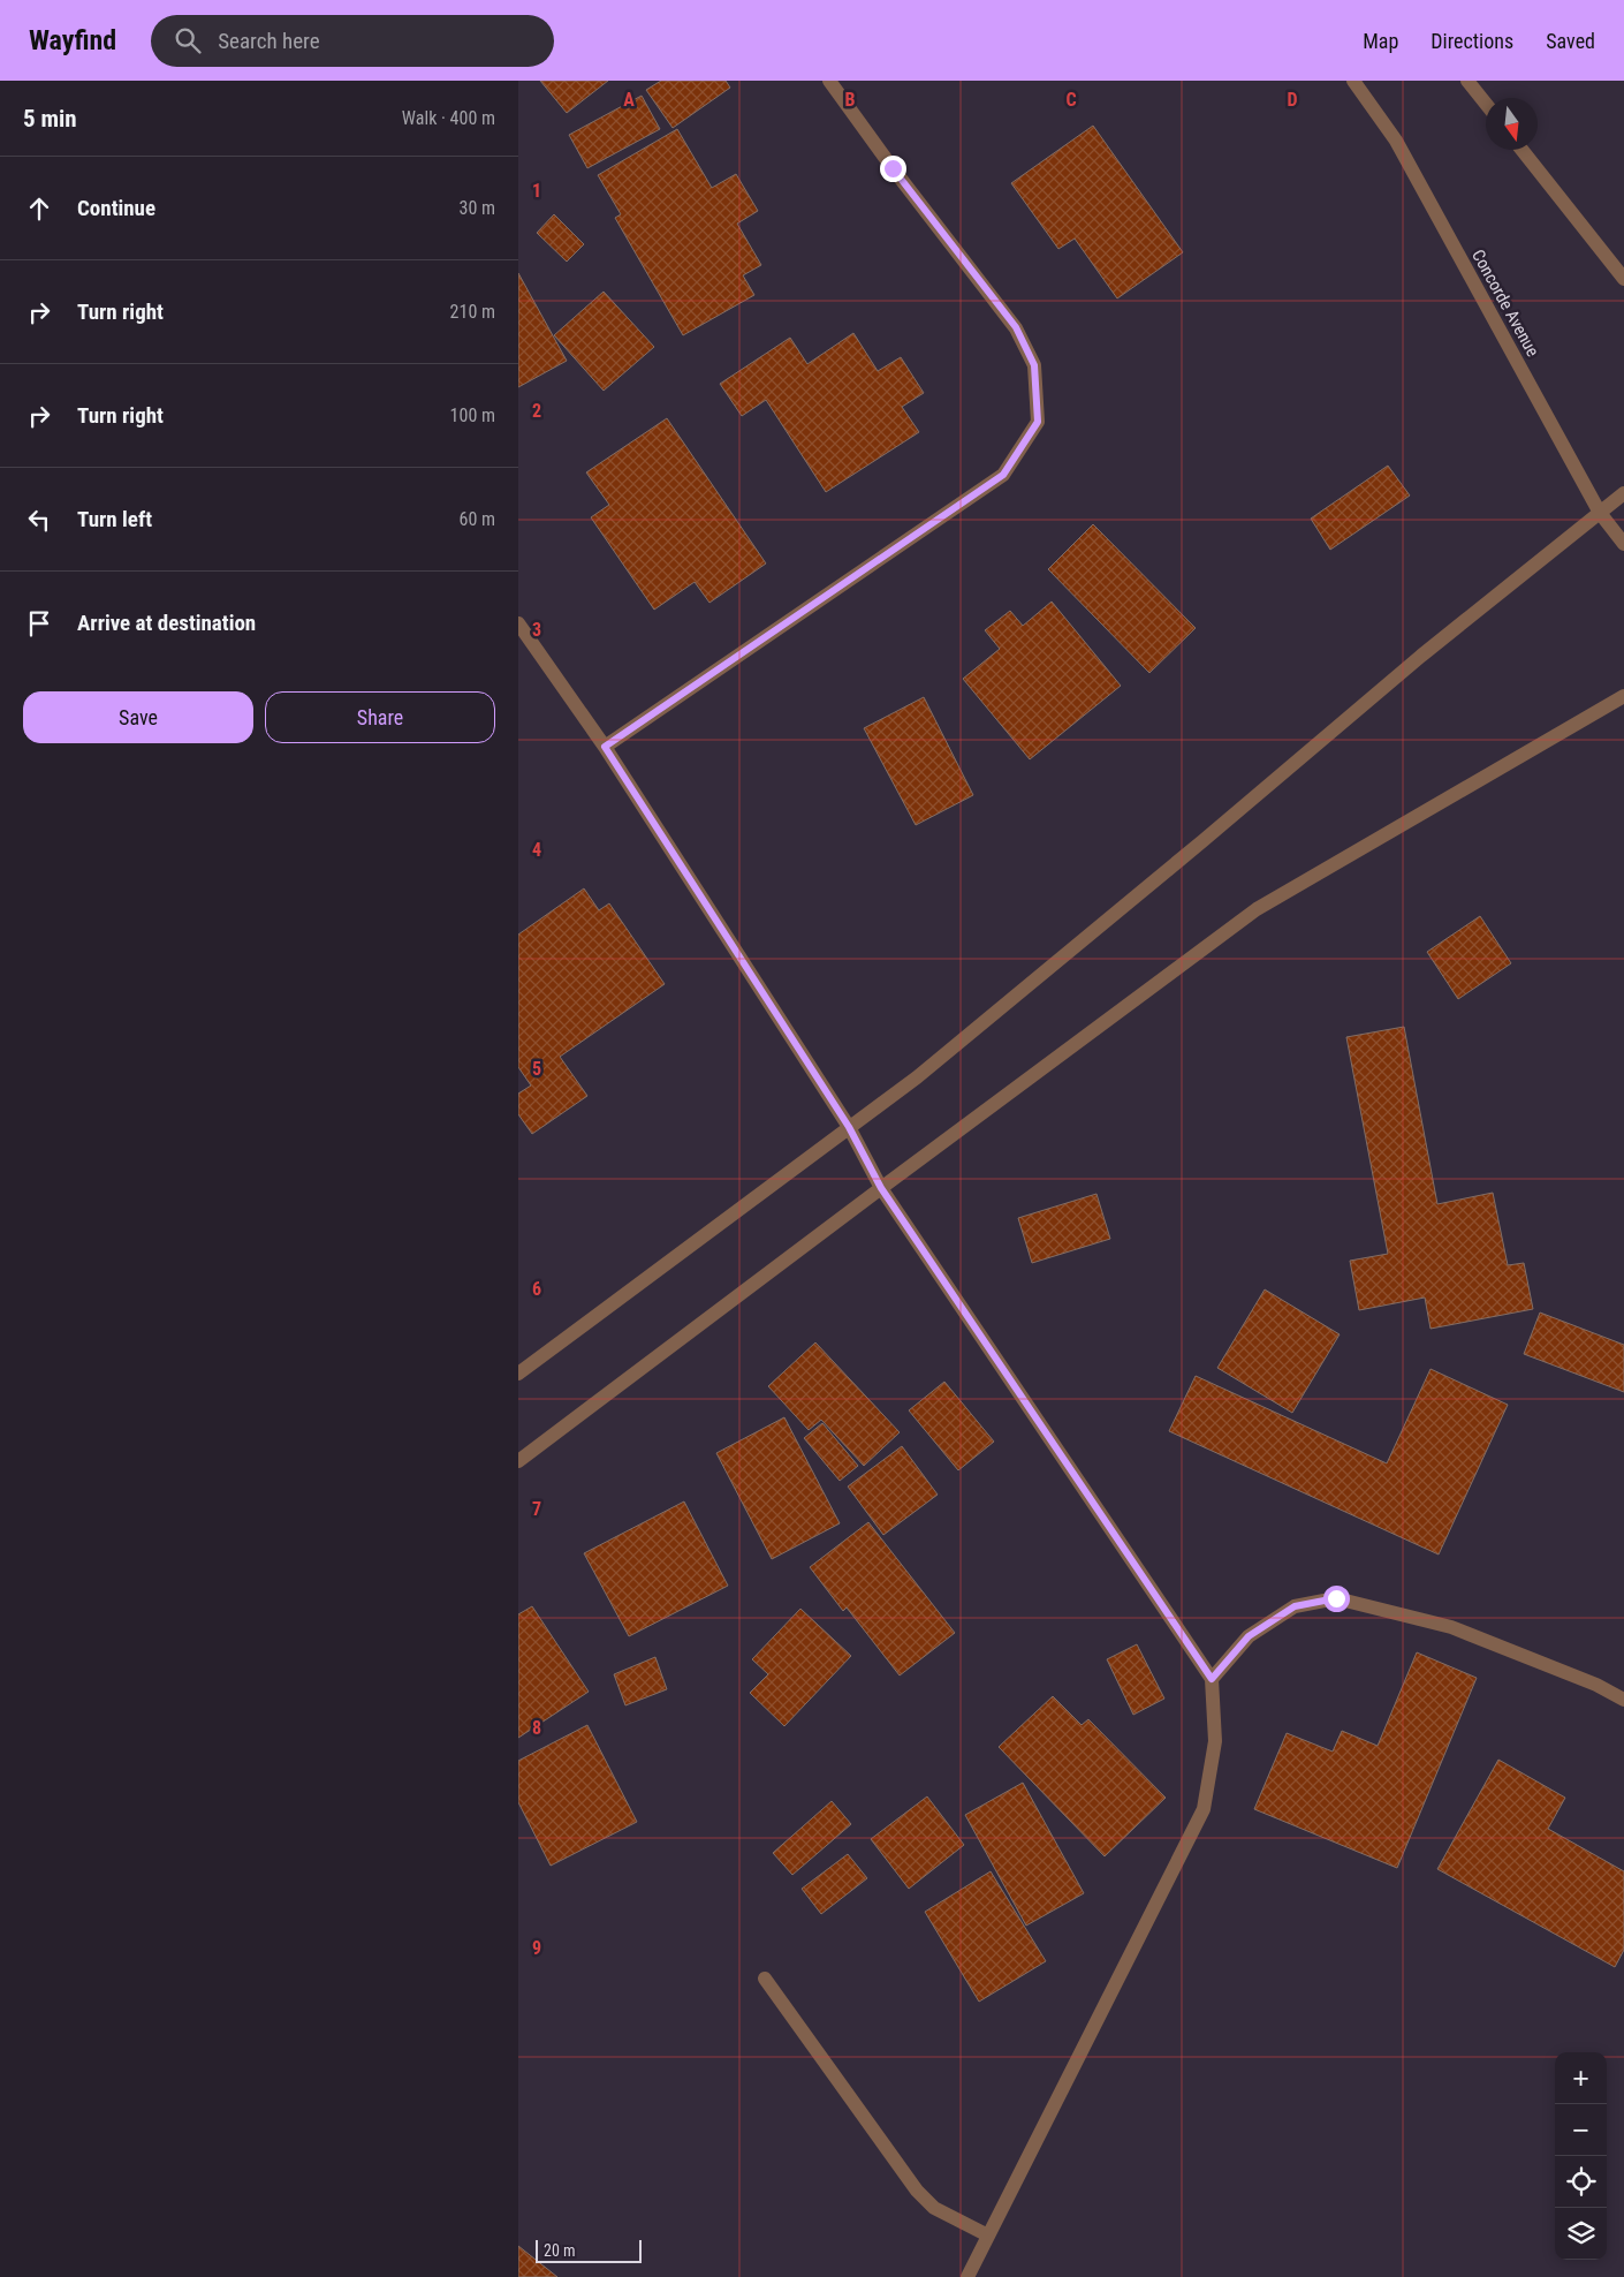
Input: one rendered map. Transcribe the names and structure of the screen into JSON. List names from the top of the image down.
{
  "streets": {
    "street": ["Concorde Avenue"]
  },
  "scale_bar": "20 m",
  "north": "bottom",
  "page": {
    "header": "Wayfind",
    "search": "Search here",
    "nav": ["Map", "Directions", "Saved"],
    "heading": ["5 min", "Walk · 400 m"],
    "list": [
      ["Continue", "30 m"],
      ["Turn right", "210 m"],
      ["Turn right", "100 m"],
      ["Turn left", "60 m"],
      "Arrive at destination"
    ],
    "buttons": ["Save", "Share"],
    "map_buttons": ["+", "−"],
    "scale": "20 m"
  },
  "grid": {
    "columns": [
      "A",
      "B",
      "C",
      "D"
    ],
    "rows": [
      "1",
      "2",
      "3",
      "4",
      "5",
      "6",
      "7",
      "8",
      "9"
    ]
  }
}
